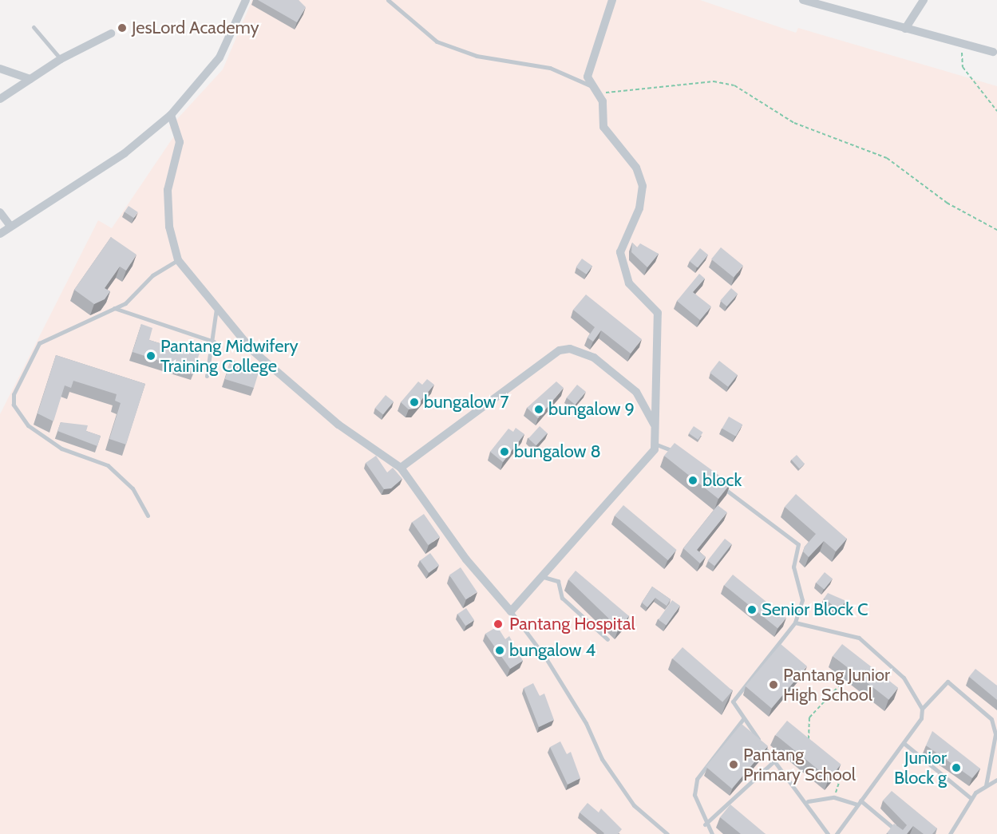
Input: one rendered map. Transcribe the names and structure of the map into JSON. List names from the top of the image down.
{
  "places": [
    "JesLord Academy",
    "Pantang Midwifery Training College",
    "bungalow 7",
    "bungalow 9",
    "bungalow 8",
    "block",
    "Senior Block C",
    "Pantang Hospital",
    "bungalow 4",
    "Pantang Junior High School",
    "Pantang Primary School",
    "Junior Block g"
  ]
}
